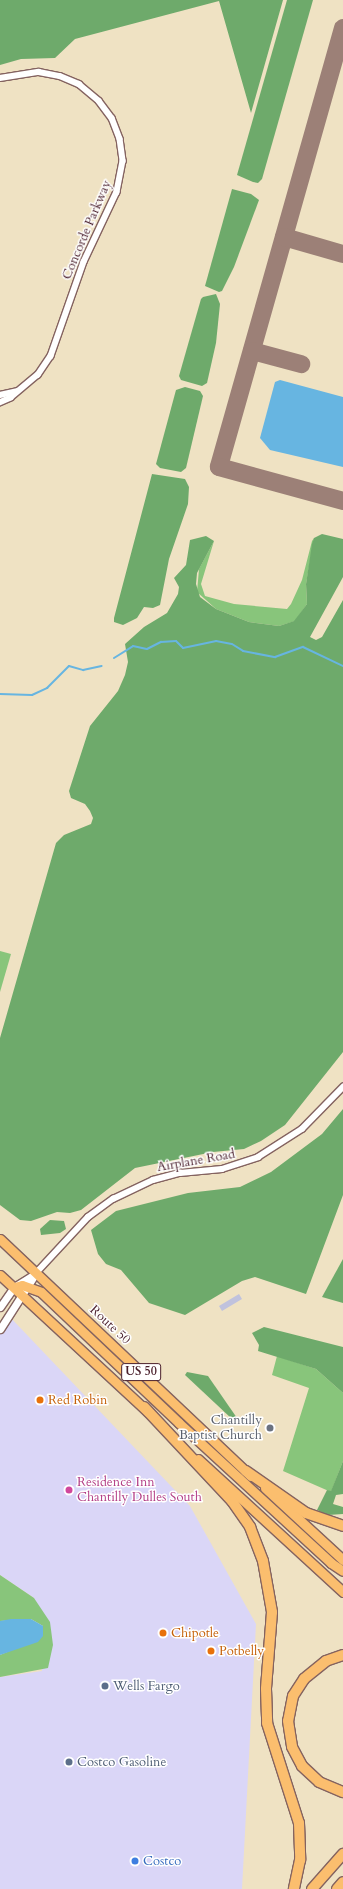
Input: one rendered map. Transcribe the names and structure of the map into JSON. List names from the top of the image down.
{
  "streets": {
    "highway": ["Route 50", "US 50"],
    "street": ["Concorde Parkway", "Airplane Road"]
  },
  "crossings": [
    ["Airplane Road", "Route 50"]
  ],
  "places": [
    "Red Robin",
    "Chantilly Baptist Church",
    "Residence Inn Chantilly Dulles South",
    "Chipotle",
    "Potbelly",
    "Wells Fargo",
    "Costco Gasoline",
    "Costco"
  ]
}
